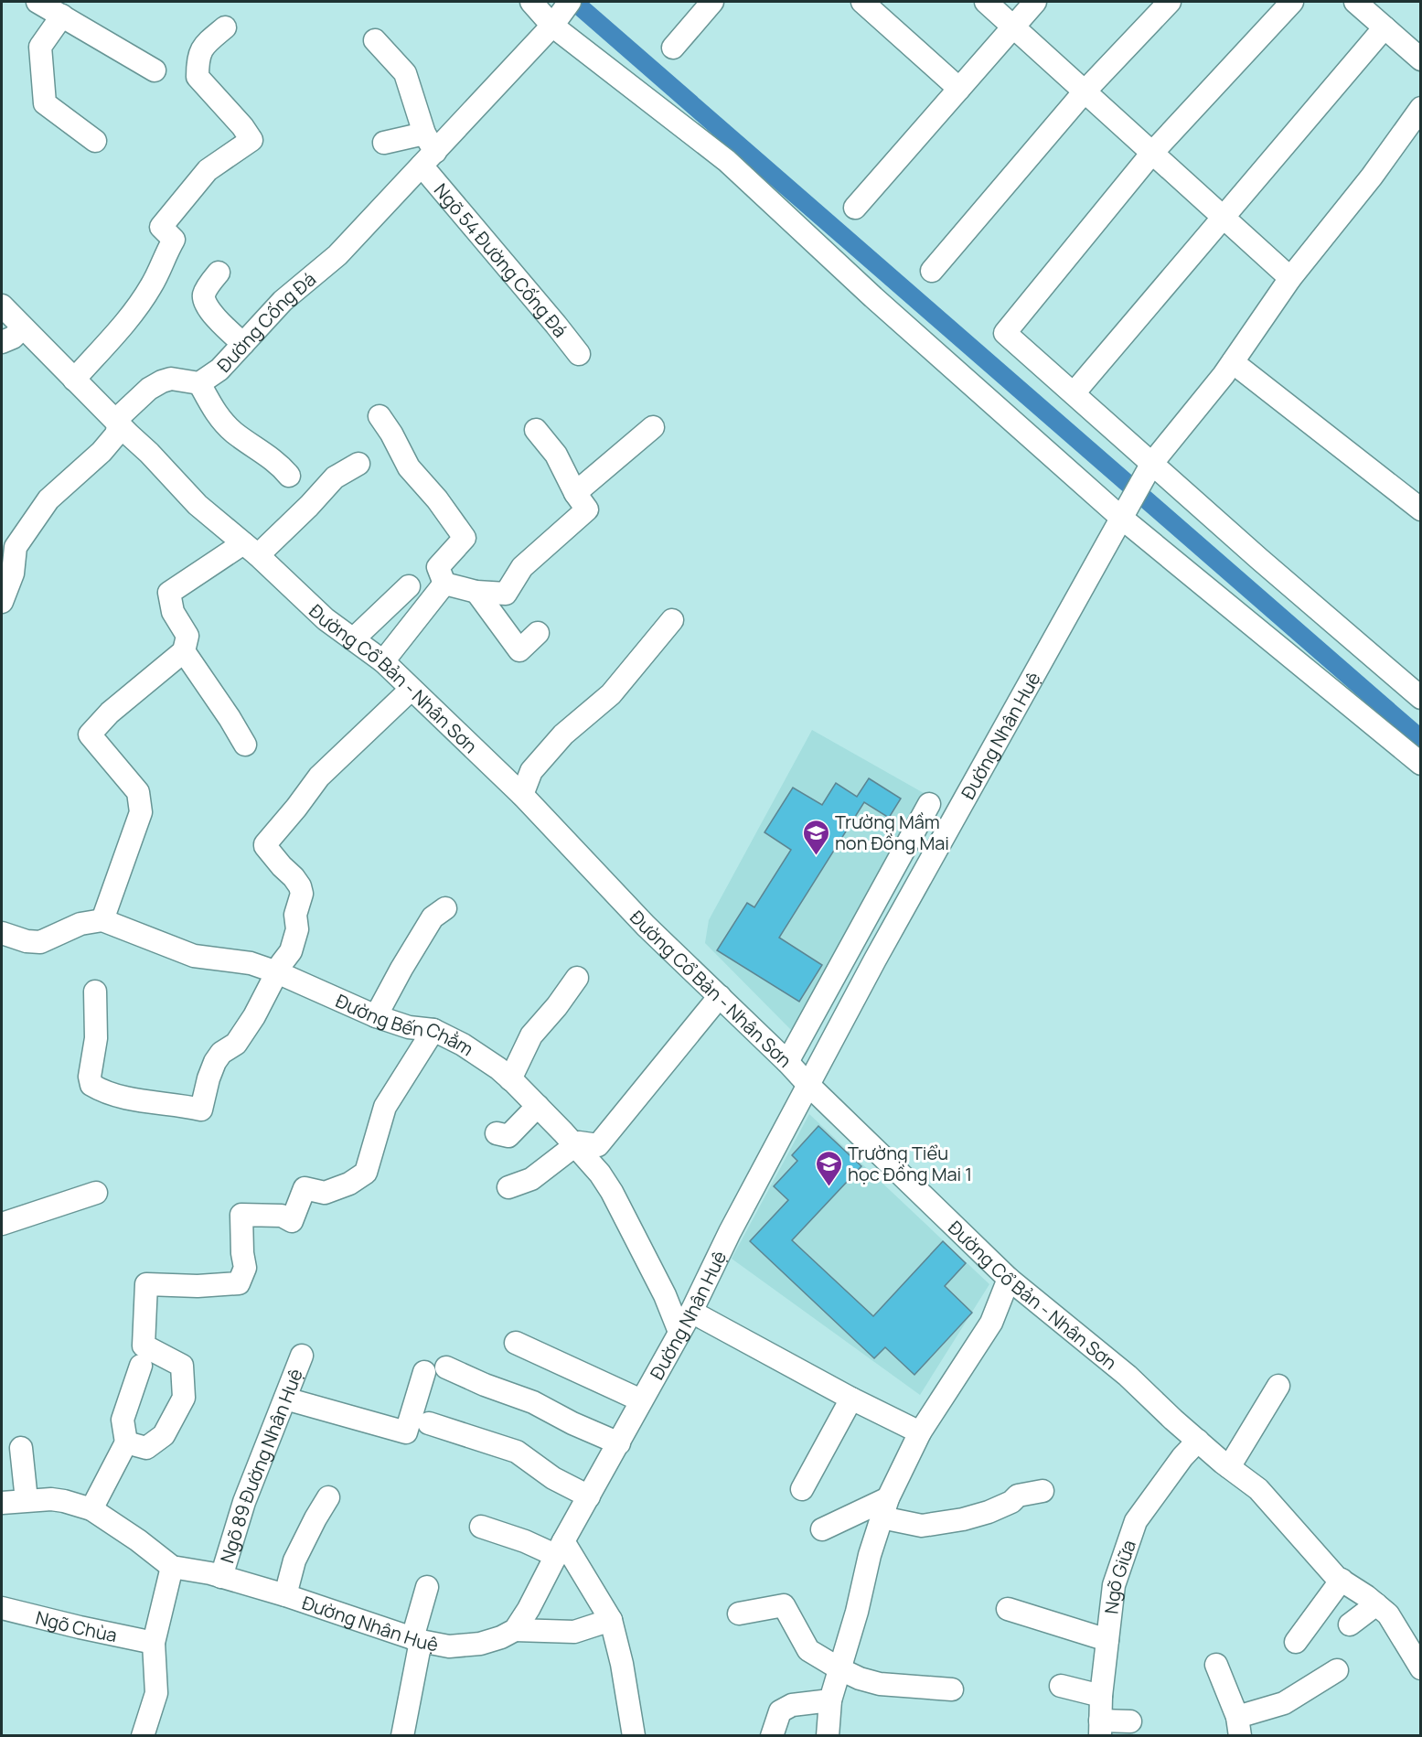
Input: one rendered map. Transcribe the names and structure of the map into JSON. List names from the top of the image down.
{
  "streets": {
    "street": [
      "Ngõ 54 Đường Cống Đá",
      "Đường Cống Đá",
      "Đường Cổ Bản - Nhân Sơn",
      "Đường Nhân Huệ",
      "Đường Bến Chằm",
      "Ngõ 89 Đường Nhân Huệ",
      "Ngõ Giữa",
      "Ngõ Chùa"
    ]
  },
  "crossings": [
    ["Ngõ 54 Đường Cống Đá", "Đường Cống Đá"],
    ["Đường Cống Đá", "Đường Cổ Bản - Nhân Sơn"],
    ["Đường Cổ Bản - Nhân Sơn", "Đường Nhân Huệ"],
    ["Đường Cổ Bản - Nhân Sơn", "Ngõ Giữa"],
    ["Đường Nhân Huệ", "Đường Bến Chằm"],
    ["Đường Nhân Huệ", "Ngõ 89 Đường Nhân Huệ"]
  ],
  "places": {
    "school or university": ["Trường Mầm non Đồng Mai", "Trường Tiểu học Đồng Mai 1"]
  }
}
